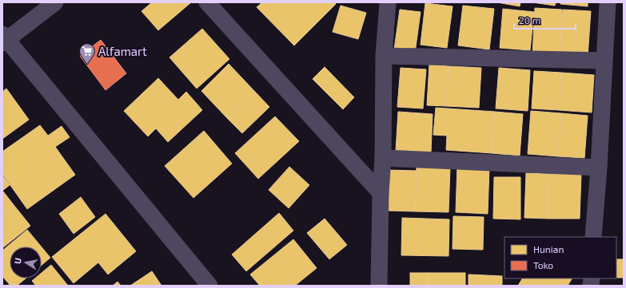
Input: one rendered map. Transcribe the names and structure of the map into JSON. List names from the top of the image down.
{
  "places": {
    "supermarket": ["Alfamart"]
  },
  "legend": ["Hunian", "Toko"],
  "scale_bar": "20 m",
  "north": "left"
}
